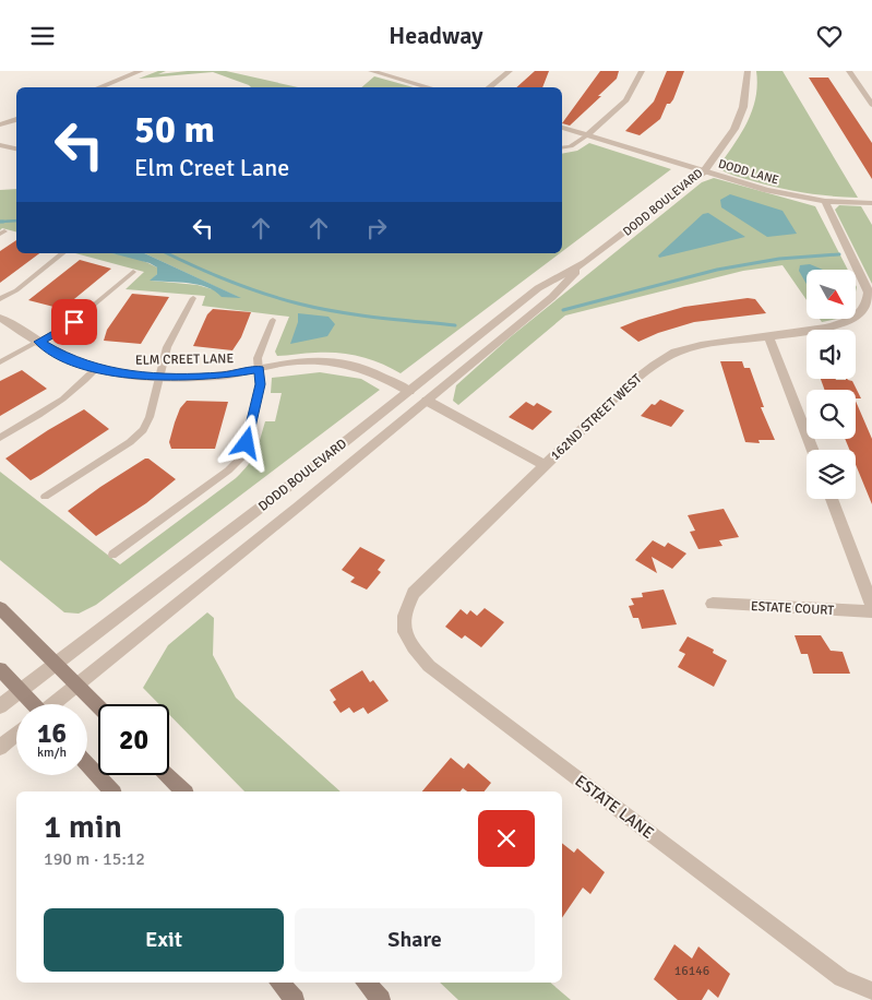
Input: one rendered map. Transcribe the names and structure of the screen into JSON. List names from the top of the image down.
{
  "streets": {
    "street": [
      "DODD LANE",
      "DODD BOULEVARD",
      "ELM CREET LANE",
      "162ND STREET WEST",
      "ESTATE COURT",
      "ESTATE LANE"
    ]
  },
  "crossings": [
    ["DODD LANE", "DODD BOULEVARD"],
    ["DODD LANE", "162ND STREET WEST"],
    ["DODD BOULEVARD", "ELM CREET LANE"],
    ["162ND STREET WEST", "ESTATE LANE"]
  ],
  "house_numbers": ["16146"],
  "north": "bottom right",
  "page": {
    "header": "Headway",
    "turn": ["50 m", "Elm Creet Lane"],
    "speed": "16 km/h",
    "limit": "20",
    "heading": ["1 min", "190 m · 15:12"],
    "buttons": ["Exit", "Share"]
  }
}
